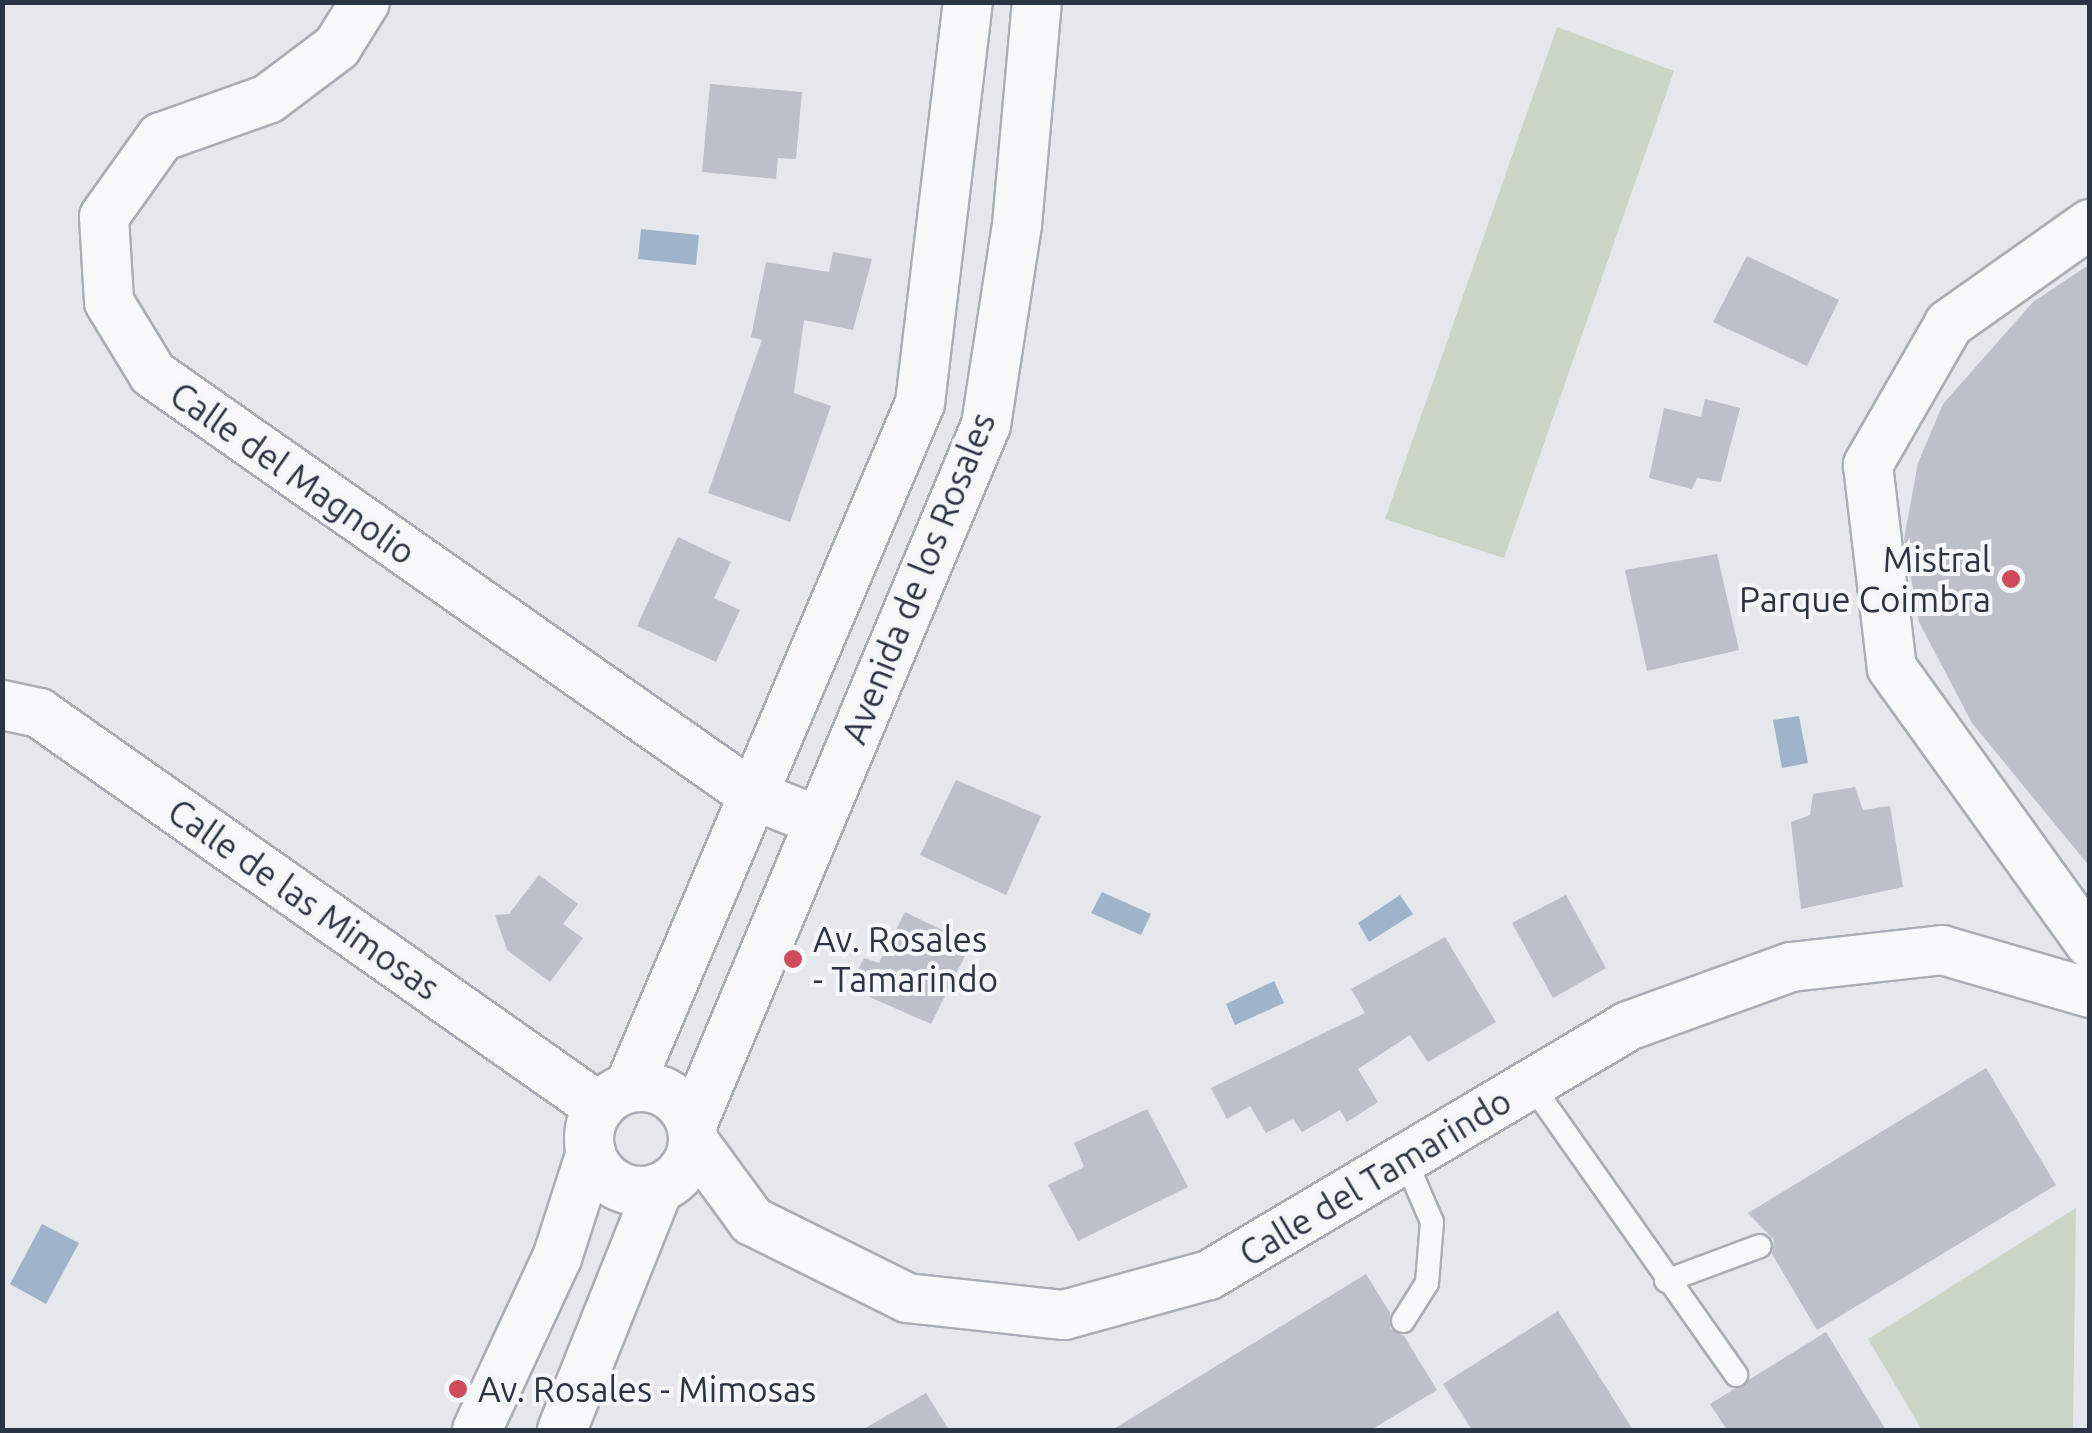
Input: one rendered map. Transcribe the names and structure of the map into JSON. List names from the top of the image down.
{
  "streets": {
    "street": [
      "Calle del Magnolio",
      "Avenida de los Rosales",
      "Calle de las Mimosas",
      "Calle del Tamarindo"
    ]
  },
  "crossings": [
    ["Calle del Magnolio", "Avenida de los Rosales"],
    ["Avenida de los Rosales", "Calle de las Mimosas"],
    ["Avenida de los Rosales", "Calle del Tamarindo"],
    ["Calle de las Mimosas", "Calle del Tamarindo"]
  ],
  "places": ["Mistral Parque Coimbra", "Av. Rosales - Tamarindo", "Av. Rosales - Mimosas"]
}
